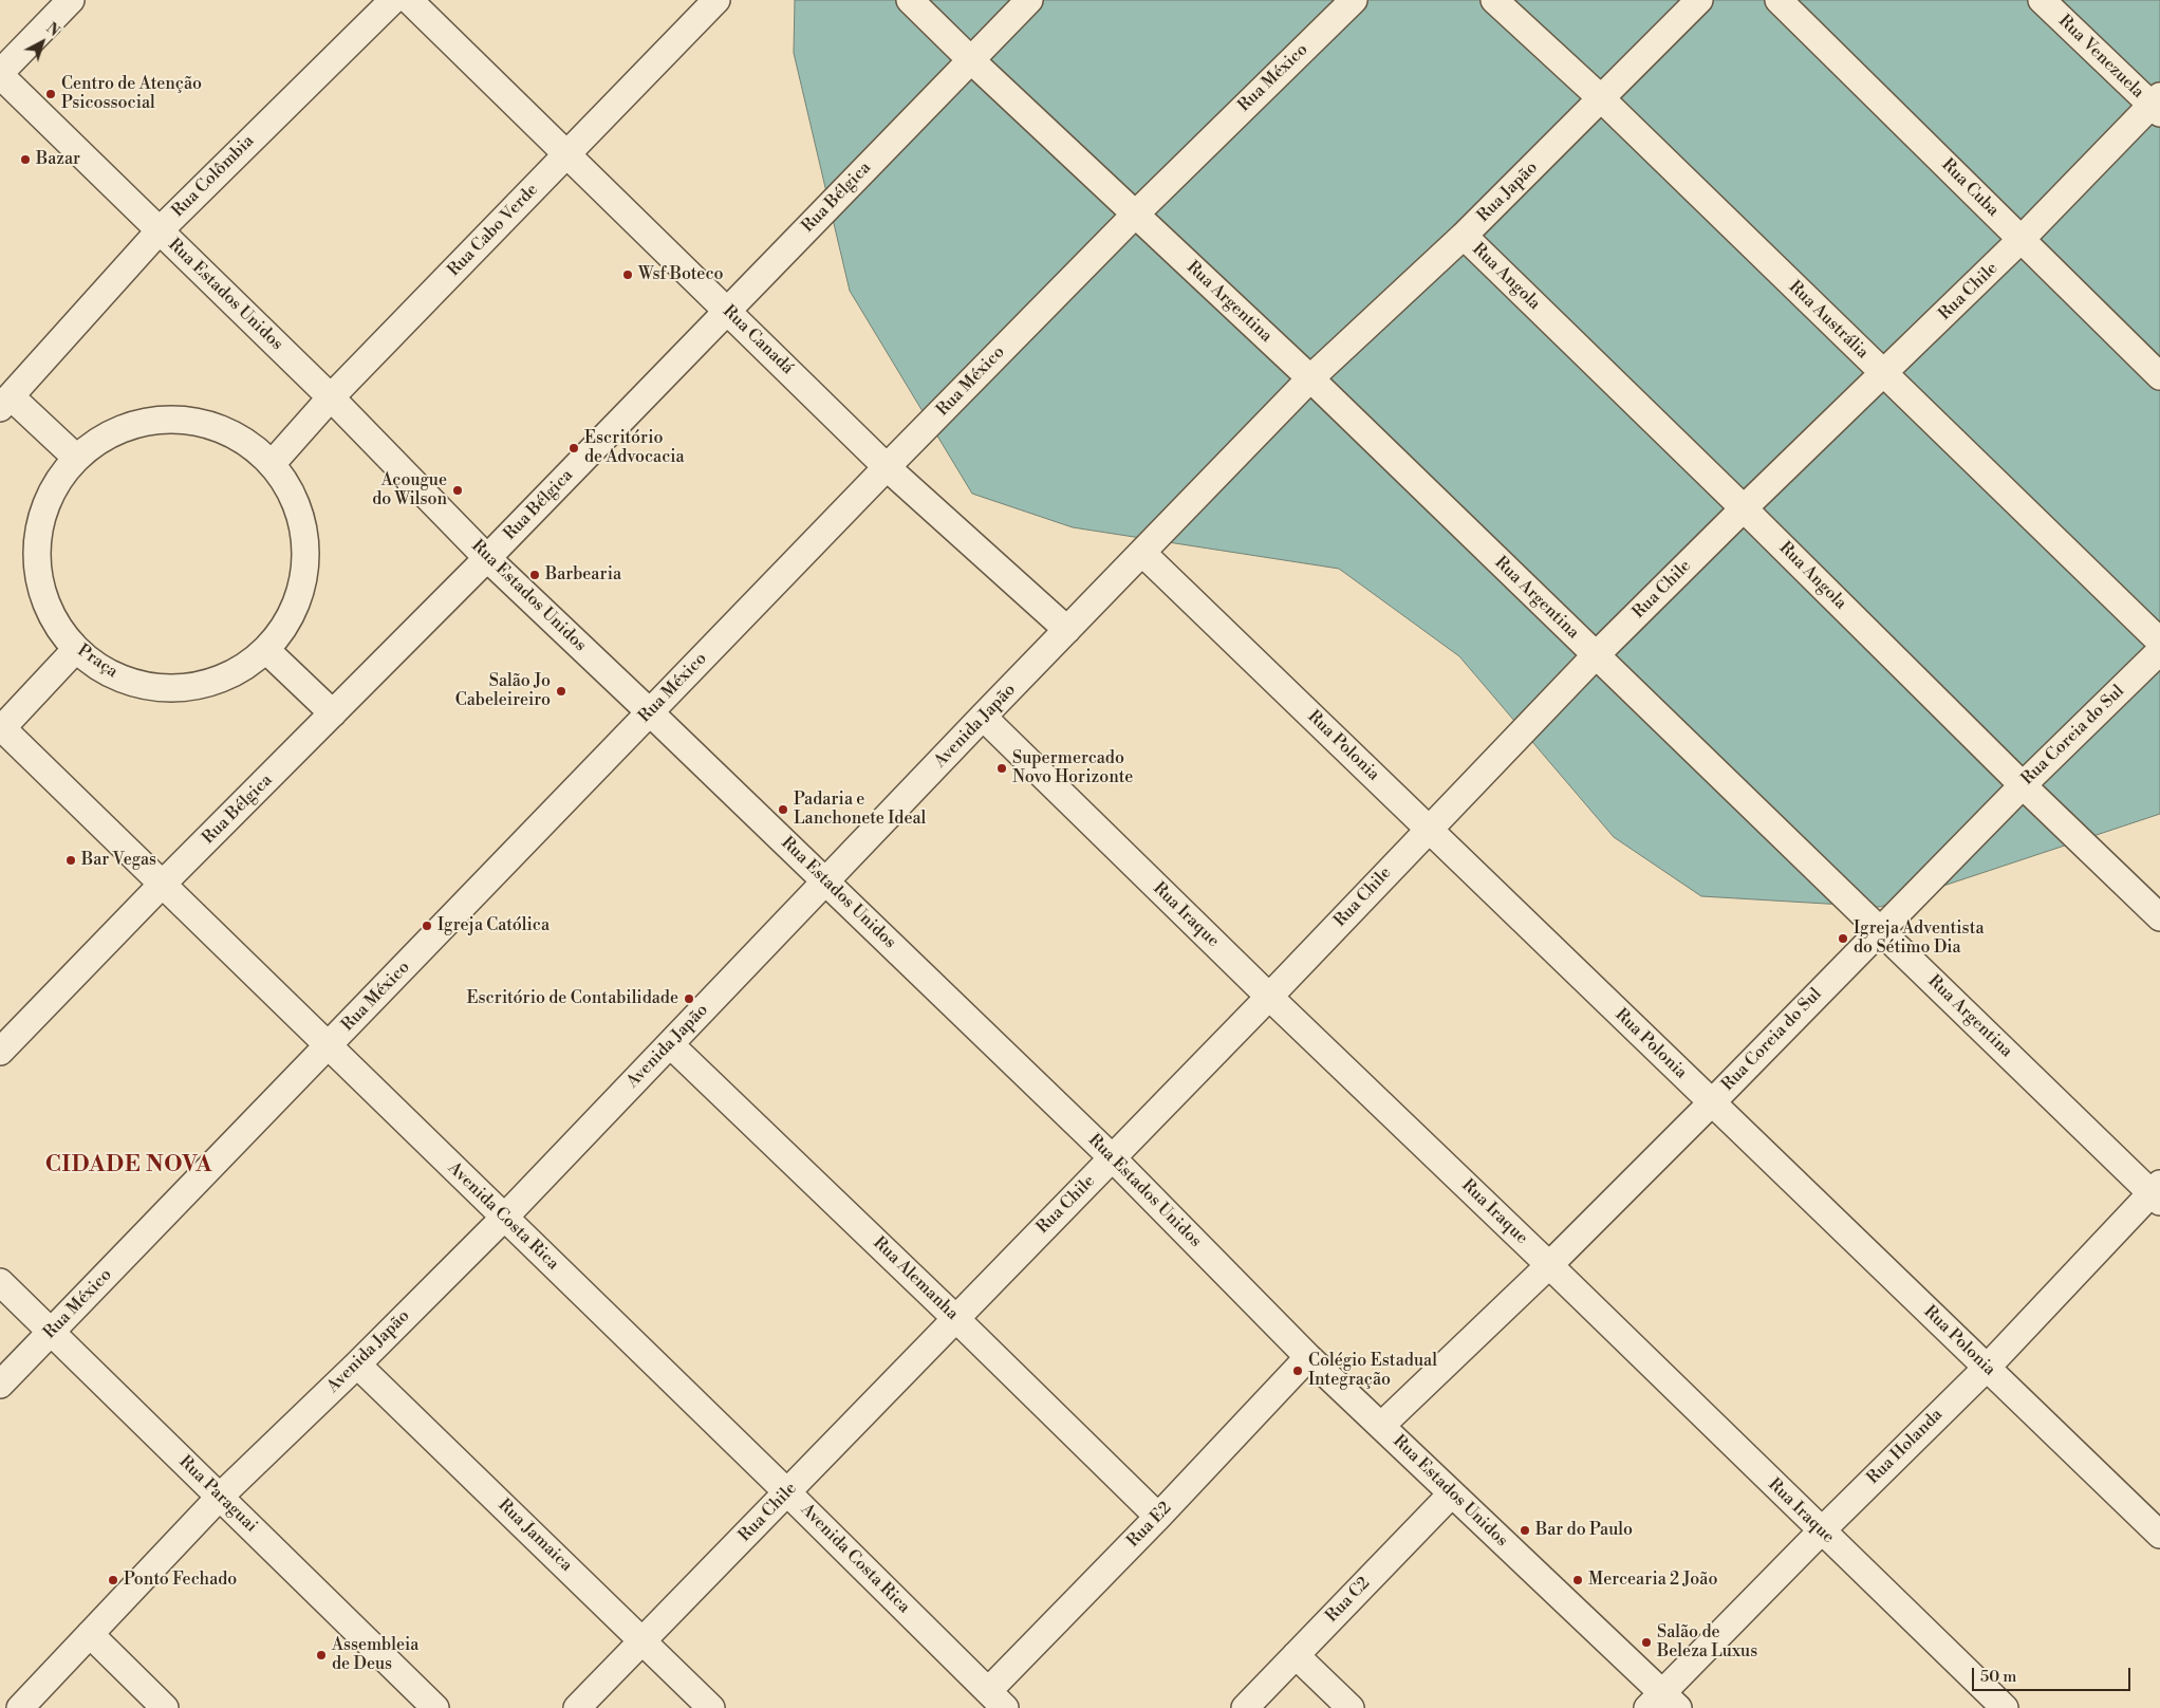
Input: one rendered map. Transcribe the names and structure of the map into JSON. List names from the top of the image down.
{
  "streets": {
    "street": [
      "Rua Venezuela",
      "Rua México",
      "Rua Colômbia",
      "Rua Cuba",
      "Rua Japão",
      "Rua Bélgica",
      "Rua Cabo Verde",
      "Rua Angola",
      "Rua Chile",
      "Rua Estados Unidos",
      "Rua Argentina",
      "Rua Austrália",
      "Rua Canadá",
      "Praça",
      "Avenida Japão",
      "Rua Coreia do Sul",
      "Rua Polonia",
      "Rua Iraque",
      "Avenida Costa Rica",
      "Rua Alemanha",
      "Rua Holanda",
      "Rua Paraguai",
      "Rua E2",
      "Rua Jamaica",
      "Rua C2"
    ]
  },
  "crossings": [
    ["Rua Venezuela", "Rua Chile"],
    ["Rua México", "Rua Estados Unidos"],
    ["Rua México", "Rua Argentina"],
    ["Rua México", "Rua Canadá"],
    ["Rua México", "Avenida Costa Rica"],
    ["Rua México", "Rua Paraguai"],
    ["Rua Colômbia", "Rua Estados Unidos"],
    ["Rua Cuba", "Rua Chile"],
    ["Rua Japão", "Rua Angola"],
    ["Rua Japão", "Rua Argentina"],
    ["Rua Japão", "Rua Austrália"],
    ["Rua Japão", "Avenida Japão"],
    ["Rua Bélgica", "Rua Estados Unidos"],
    ["Rua Bélgica", "Rua Argentina"],
    ["Rua Bélgica", "Rua Canadá"],
    ["Rua Bélgica", "Avenida Costa Rica"],
    ["Rua Cabo Verde", "Rua Estados Unidos"],
    ["Rua Cabo Verde", "Rua Canadá"],
    ["Rua Cabo Verde", "Praça"],
    ["Rua Angola", "Rua Chile"],
    ["Rua Angola", "Rua Coreia do Sul"],
    ["Rua Chile", "Rua Estados Unidos"],
    ["Rua Chile", "Rua Argentina"],
    ["Rua Chile", "Rua Austrália"],
    ["Rua Chile", "Rua Polonia"],
    ["Rua Chile", "Rua Iraque"],
    ["Rua Chile", "Avenida Costa Rica"],
    ["Rua Chile", "Rua Alemanha"],
    ["Rua Chile", "Rua Jamaica"],
    ["Rua Estados Unidos", "Avenida Japão"],
    ["Rua Estados Unidos", "Rua Coreia do Sul"],
    ["Rua Estados Unidos", "Rua Holanda"],
    ["Rua Estados Unidos", "Rua E2"],
    ["Rua Estados Unidos", "Rua C2"],
    ["Rua Argentina", "Avenida Japão"],
    ["Rua Argentina", "Rua Coreia do Sul"],
    ["Rua Argentina", "Rua Holanda"],
    ["Rua Canadá", "Avenida Japão"],
    ["Avenida Japão", "Rua Polonia"],
    ["Avenida Japão", "Rua Iraque"],
    ["Avenida Japão", "Avenida Costa Rica"],
    ["Avenida Japão", "Rua Alemanha"],
    ["Avenida Japão", "Rua Paraguai"],
    ["Avenida Japão", "Rua Jamaica"],
    ["Rua Coreia do Sul", "Rua Polonia"],
    ["Rua Coreia do Sul", "Rua Iraque"],
    ["Rua Polonia", "Rua Holanda"],
    ["Rua Iraque", "Rua Holanda"],
    ["Avenida Costa Rica", "Rua E2"],
    ["Rua Alemanha", "Rua E2"]
  ],
  "districts": ["CIDADE NOVA"],
  "places": [
    "Centro de Atenção Psicossocial",
    "Bazar",
    "Wsf Boteco",
    "Escritório de Advocacia",
    "Açougue do Wilson",
    "Barbearia",
    "Salão Jo Cabeleireiro",
    "Supermercado Novo Horizonte",
    "Padaria e Lanchonete Ideal",
    "Bar Vegas",
    "Igreja Católica",
    "Igreja Adventista do Sétimo Dia",
    "Escritório de Contabilidade",
    "Colégio Estadual Integração",
    "Bar do Paulo",
    "Ponto Fechado",
    "Mercearia 2 João",
    "Salão de Beleza Luxus",
    "Assembleia de Deus"
  ],
  "scale_bar": "50 m",
  "north": "top right"
}
